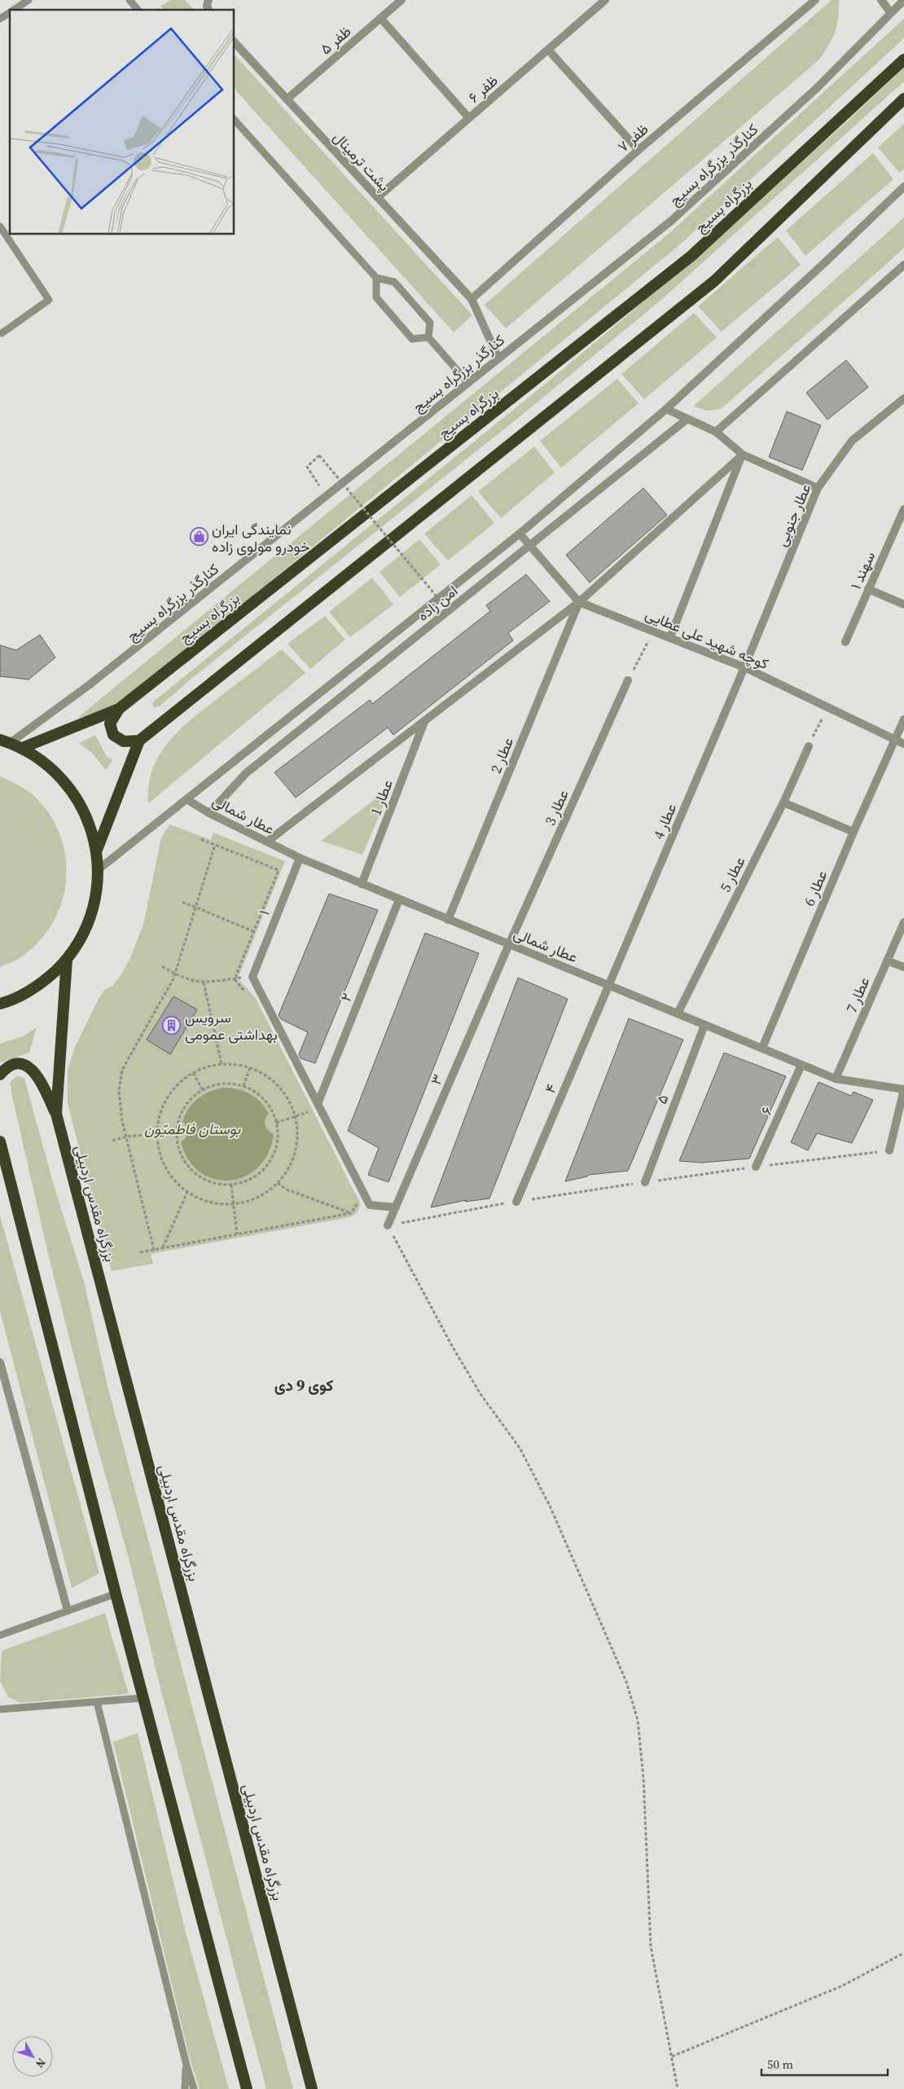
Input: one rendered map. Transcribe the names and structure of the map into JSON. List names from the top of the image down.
{
  "streets": {
    "highway": ["بزرگراه بسیج", "بزرگراه مقدس اردبیلی"],
    "street": [
      "ظفر ۵",
      "ظفر ۶",
      "ظفر ۷",
      "پشت ترمینال",
      "کنارگذر بزرگراه بسیج",
      "عطار جنوبی",
      "سهند ۱",
      "امن زاده",
      "کوچه شهید علی عطایی",
      "عطار 2",
      "عطار 1",
      "عطار 3",
      "عطار شمالی",
      "عطار 4",
      "عطار 5",
      "عطار 6",
      "۱",
      "عطار 7",
      "۲",
      "۳",
      "۴",
      "۵",
      "۶"
    ]
  },
  "crossings": [
    ["ظفر ۵", "پشت ترمینال"],
    ["ظفر ۶", "پشت ترمینال"],
    ["ظفر ۷", "پشت ترمینال"],
    ["پشت ترمینال", "کنارگذر بزرگراه بسیج"],
    ["عطار جنوبی", "کوچه شهید علی عطایی"],
    ["عطار جنوبی", "عطار 4"],
    ["امن زاده", "کوچه شهید علی عطایی"],
    ["امن زاده", "عطار شمالی"],
    ["کوچه شهید علی عطایی", "عطار 2"],
    ["کوچه شهید علی عطایی", "عطار 4"],
    ["کوچه شهید علی عطایی", "عطار 6"],
    ["عطار 2", "عطار شمالی"],
    ["عطار 1", "عطار شمالی"],
    ["عطار 3", "عطار شمالی"],
    ["عطار 3", "۳"],
    ["عطار شمالی", "عطار 4"],
    ["عطار شمالی", "عطار 5"],
    ["عطار شمالی", "عطار 6"],
    ["عطار شمالی", "۱"],
    ["عطار شمالی", "عطار 7"],
    ["عطار شمالی", "۲"],
    ["عطار شمالی", "۳"],
    ["عطار شمالی", "۴"],
    ["عطار شمالی", "۵"],
    ["عطار شمالی", "۶"],
    ["عطار 4", "۴"]
  ],
  "districts": ["کوی 9 دی"],
  "parks": ["بوستان فاطمیّون"],
  "places": {
    "shop": ["نمایندگی ایران خودرو مولوی زاده"],
    "building": ["سرویس بهداشتی عمومی"]
  },
  "scale_bar": "50 m",
  "north": "bottom right"
}
